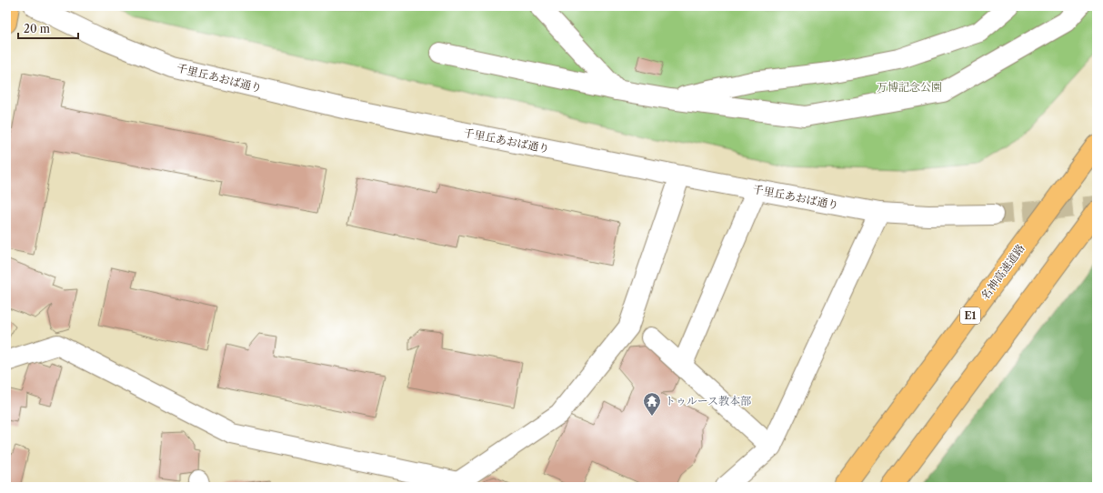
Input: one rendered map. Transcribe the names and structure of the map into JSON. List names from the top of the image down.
{
  "streets": {
    "main road": ["名神高速道路", "E1"],
    "street": ["千里丘あおば通り"]
  },
  "parks": ["万博記念公園"],
  "places": {
    "temple": ["トゥルース教本部"]
  },
  "scale_bar": "20 m"
}
